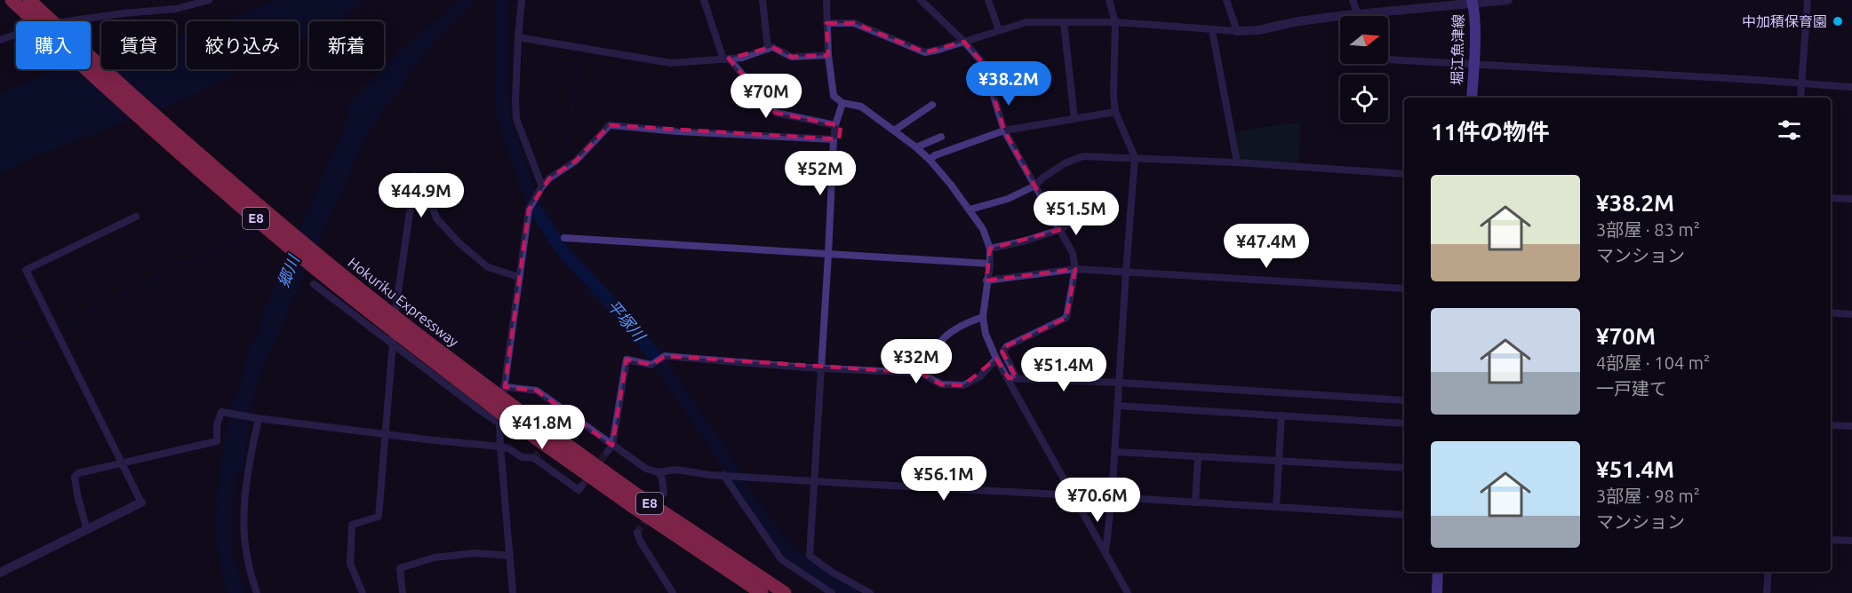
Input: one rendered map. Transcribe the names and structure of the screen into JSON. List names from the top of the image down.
{
  "streets": {
    "highway": ["E8", "Hokuriku Expressway"],
    "main road": ["堀江魚津線"]
  },
  "water": ["郷川", "平塚川"],
  "places": ["中加積保育園"],
  "north": "right",
  "page": {
    "chip": [
      "購入",
      "賃貸",
      "絞り込み",
      "新着"
    ],
    "price": [
      "¥38.2M",
      "¥70M",
      "¥52M",
      "¥44.9M",
      "¥51.5M",
      "¥47.4M",
      "¥32M",
      "¥51.4M",
      "¥41.8M",
      "¥56.1M",
      "¥70.6M"
    ],
    "heading": "11件の物件",
    "list": [
      {
        "name": "¥38.2M",
        "note": "3部屋 · 83 m² · マンション"
      },
      {
        "name": "¥70M",
        "note": "4部屋 · 104 m² · 一戸建て"
      },
      {
        "name": "¥51.4M",
        "note": "3部屋 · 98 m² · マンション"
      }
    ]
  }
}
